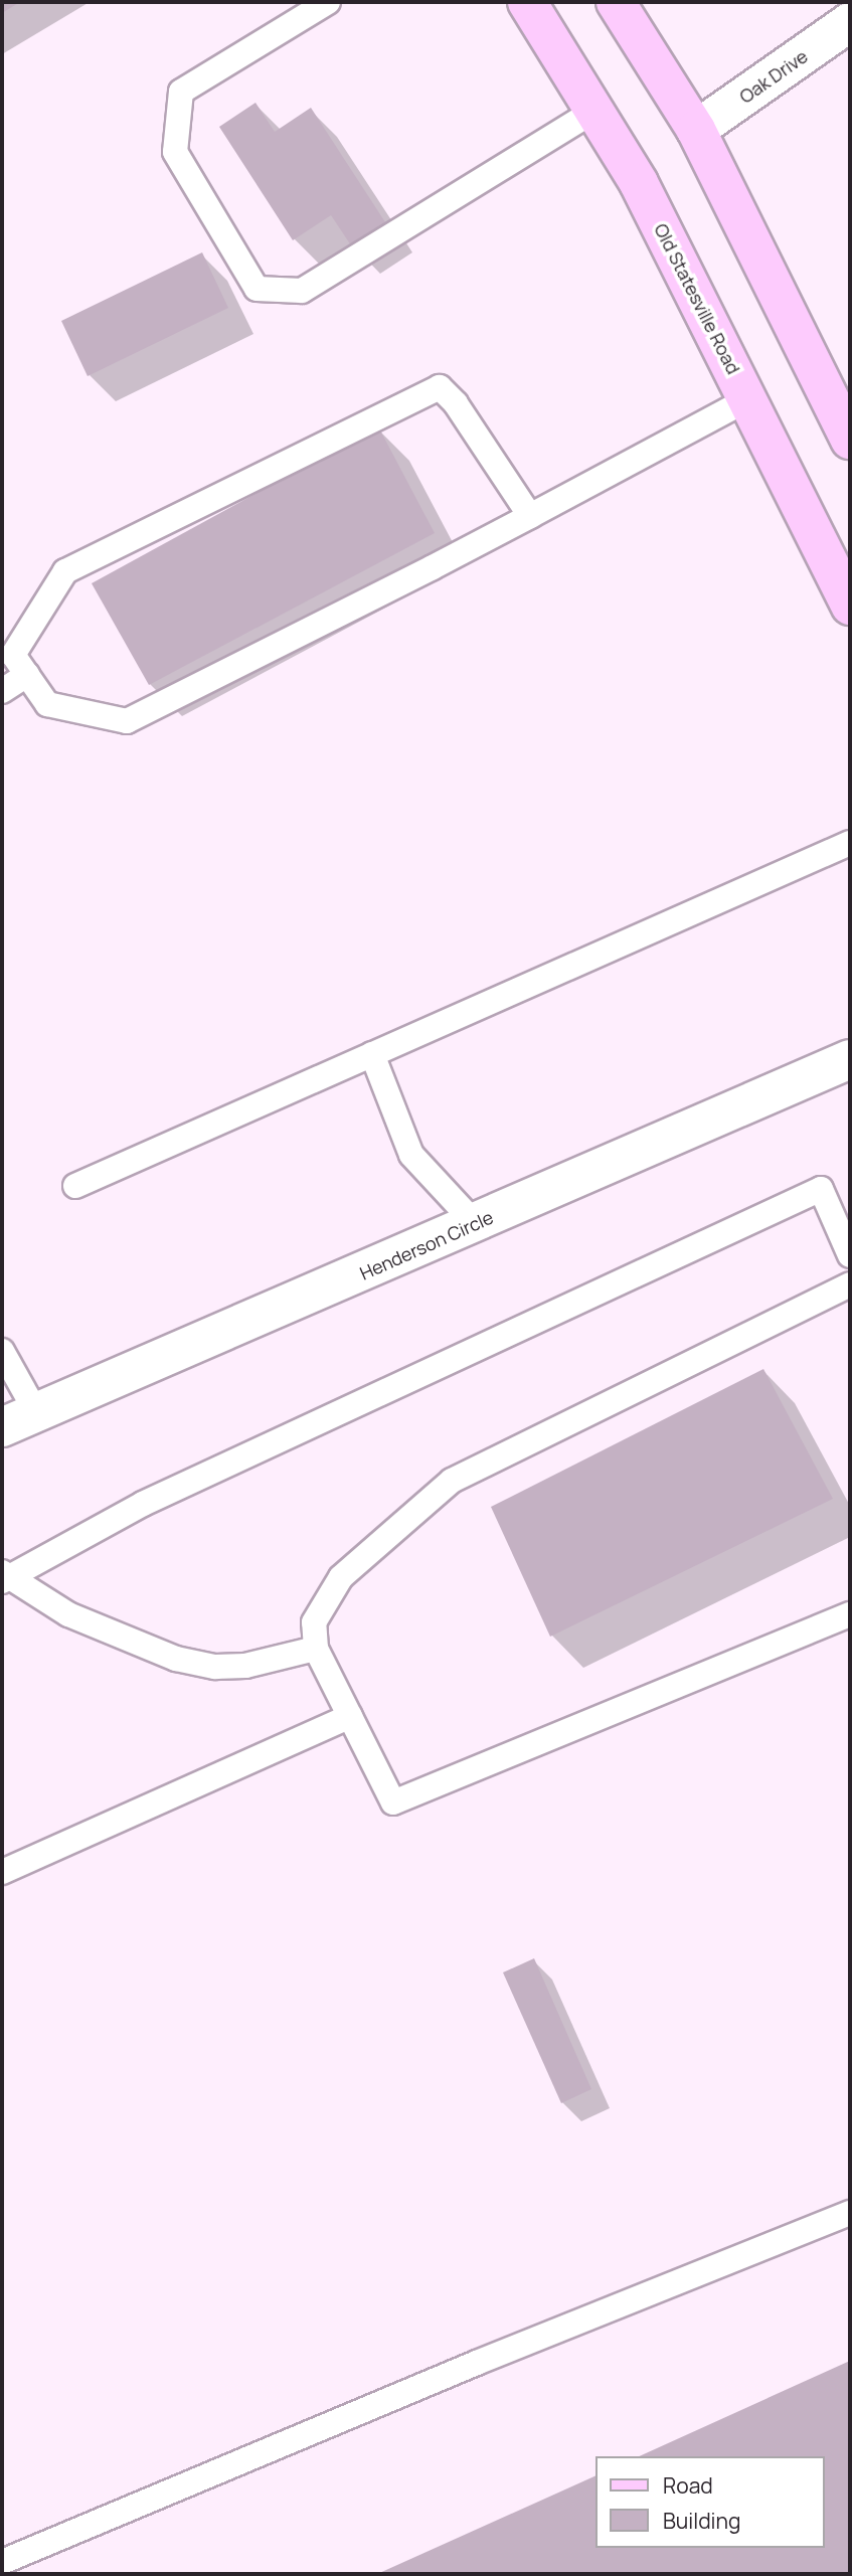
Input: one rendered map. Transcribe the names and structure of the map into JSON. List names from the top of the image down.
{
  "streets": {
    "main road": ["Old Statesville Road"],
    "street": ["Oak Drive", "Henderson Circle"]
  },
  "legend": ["Road", "Building"]
}
